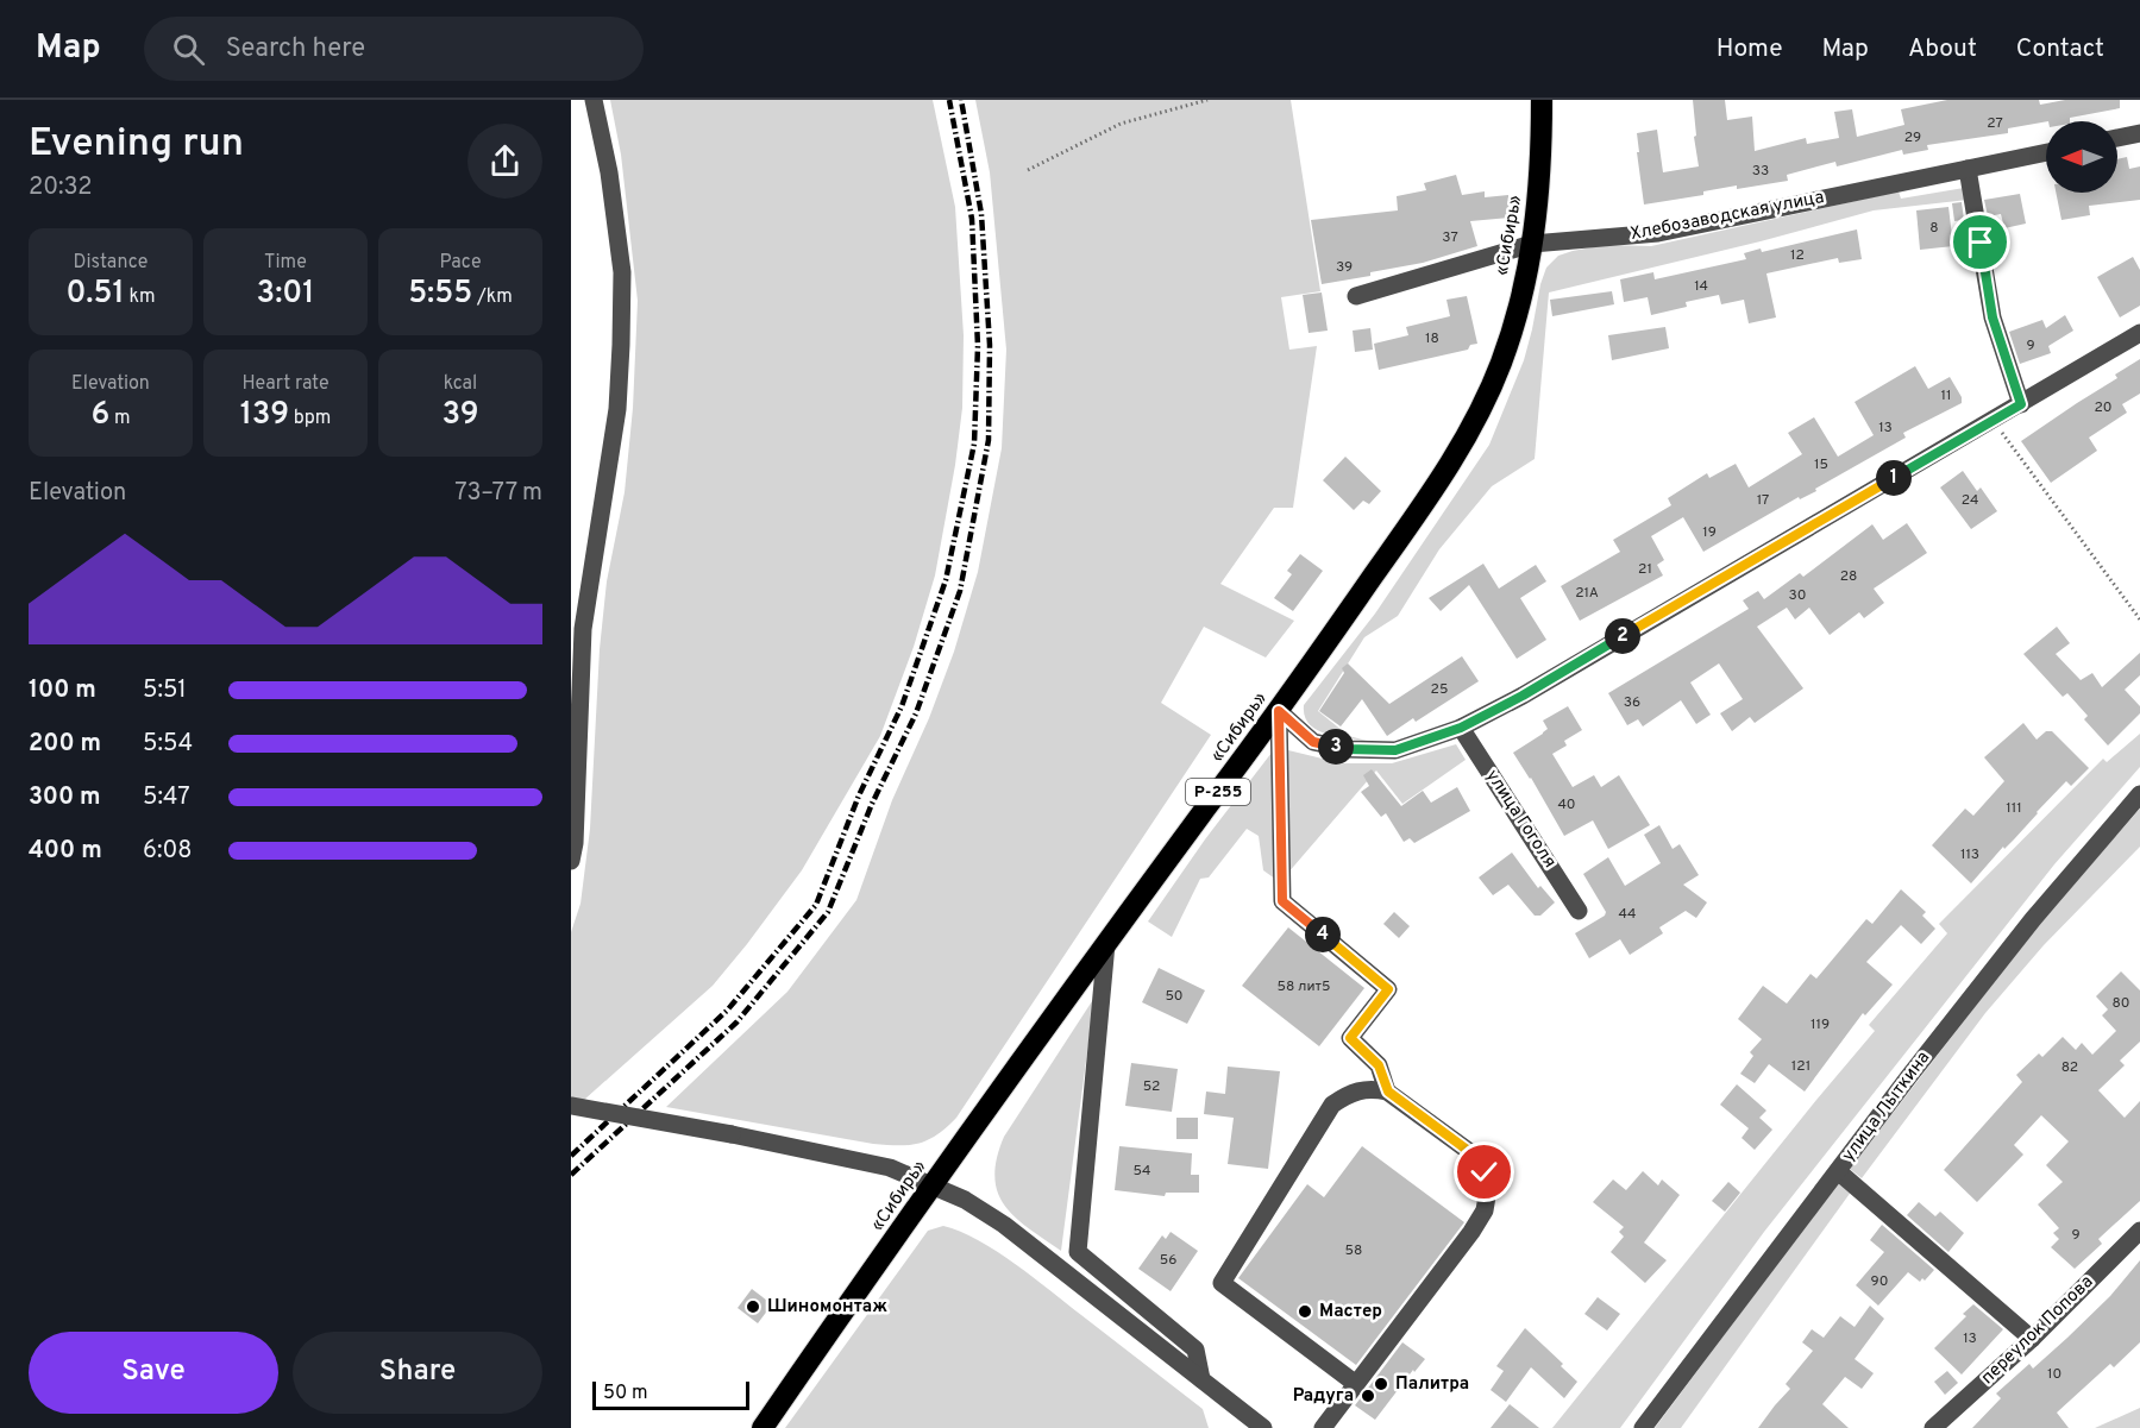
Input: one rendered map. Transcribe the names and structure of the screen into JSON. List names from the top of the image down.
{
  "streets": {
    "highway": ["«Сибирь»", "Р-255"],
    "street": [
      "Хлебозаводская улица",
      "улица Гоголя",
      "улица Лыткина",
      "переулок Попова"
    ]
  },
  "crossings": [
    ["Хлебозаводская улица", "«Сибирь»"]
  ],
  "places": [
    "Шиномонтаж",
    "Мастер",
    "Палитра",
    "Радуга"
  ],
  "house_numbers": [
    "27",
    "29",
    "33",
    "8",
    "37",
    "12",
    "39",
    "14",
    "18",
    "9",
    "11",
    "20",
    "13",
    "15",
    "17",
    "24",
    "19",
    "21",
    "28",
    "21А",
    "30",
    "25",
    "36",
    "40",
    "111",
    "113",
    "44",
    "58 лит5",
    "50",
    "80",
    "119",
    "121",
    "82",
    "52",
    "54",
    "9",
    "58",
    "56",
    "90",
    "13",
    "10"
  ],
  "scale_bar": "50 m",
  "north": "left",
  "page": {
    "header": "Map",
    "search": "Search here",
    "nav": [
      "Home",
      "Map",
      "About",
      "Contact"
    ],
    "heading": ["Evening run", "20:32"],
    "stats": [
      ["Distance", "0.51 km"],
      ["Time", "3:01"],
      ["Pace", "5:55 /km"],
      ["Elevation", "6 m"],
      ["Heart rate", "139 bpm"],
      ["kcal", "39"]
    ],
    "pins": [
      "1",
      "2",
      "3",
      "4"
    ],
    "chart": ["Elevation", "73–77 m"],
    "list": [
      {
        "name": "100 m",
        "note": "5:51"
      },
      {
        "name": "200 m",
        "note": "5:54"
      },
      {
        "name": "300 m",
        "note": "5:47"
      },
      {
        "name": "400 m",
        "note": "6:08"
      }
    ],
    "buttons": ["Save", "Share"],
    "scale": "50 m"
  }
}
